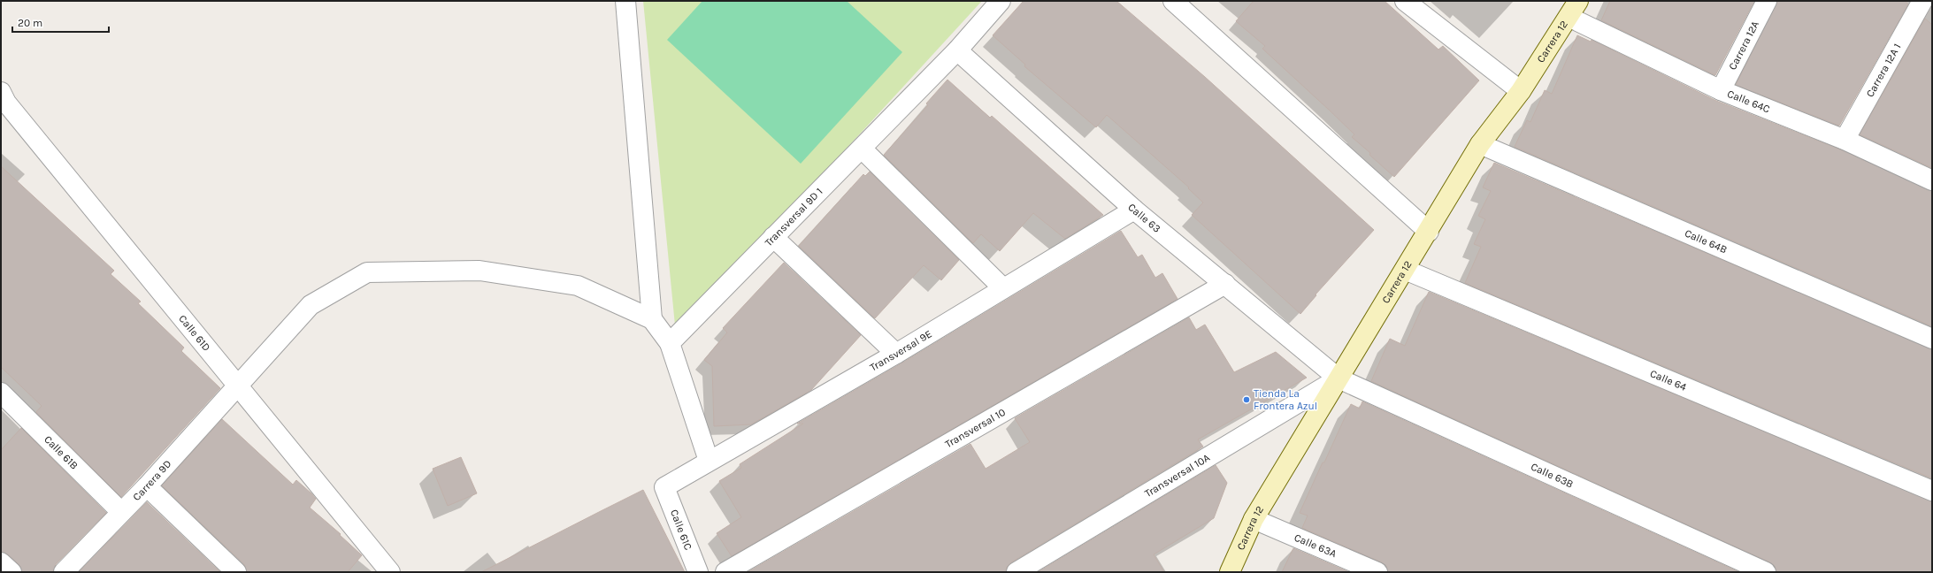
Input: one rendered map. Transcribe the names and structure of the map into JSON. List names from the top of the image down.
{
  "streets": {
    "main road": ["Carrera 12"],
    "street": [
      "Carrera 12A",
      "Carrera 12A 1",
      "Calle 64C",
      "Transversal 9D 1",
      "Calle 63",
      "Calle 64B",
      "Calle 61D",
      "Transversal 9E",
      "Calle 64",
      "Transversal 10",
      "Calle 61B",
      "Transversal 10A",
      "Calle 63B",
      "Carrera 9D",
      "Calle 61C",
      "Calle 63A"
    ]
  },
  "crossings": [
    ["Carrera 12", "Calle 64C"],
    ["Carrera 12", "Calle 63"],
    ["Carrera 12", "Calle 64B"],
    ["Carrera 12", "Calle 64"],
    ["Carrera 12", "Transversal 10A"],
    ["Carrera 12", "Calle 63B"],
    ["Carrera 12", "Calle 63A"],
    ["Carrera 12A", "Calle 64C"],
    ["Carrera 12A 1", "Calle 64C"],
    ["Transversal 9D 1", "Calle 63"],
    ["Calle 63", "Transversal 9E"],
    ["Calle 63", "Transversal 10"],
    ["Calle 63", "Transversal 10A"],
    ["Calle 63", "Calle 63B"],
    ["Calle 61D", "Carrera 9D"],
    ["Transversal 9E", "Calle 61C"],
    ["Calle 61B", "Carrera 9D"],
    ["Transversal 10A", "Calle 63B"]
  ],
  "places": ["Tienda La Frontera Azul"],
  "scale_bar": "20 m"
}
